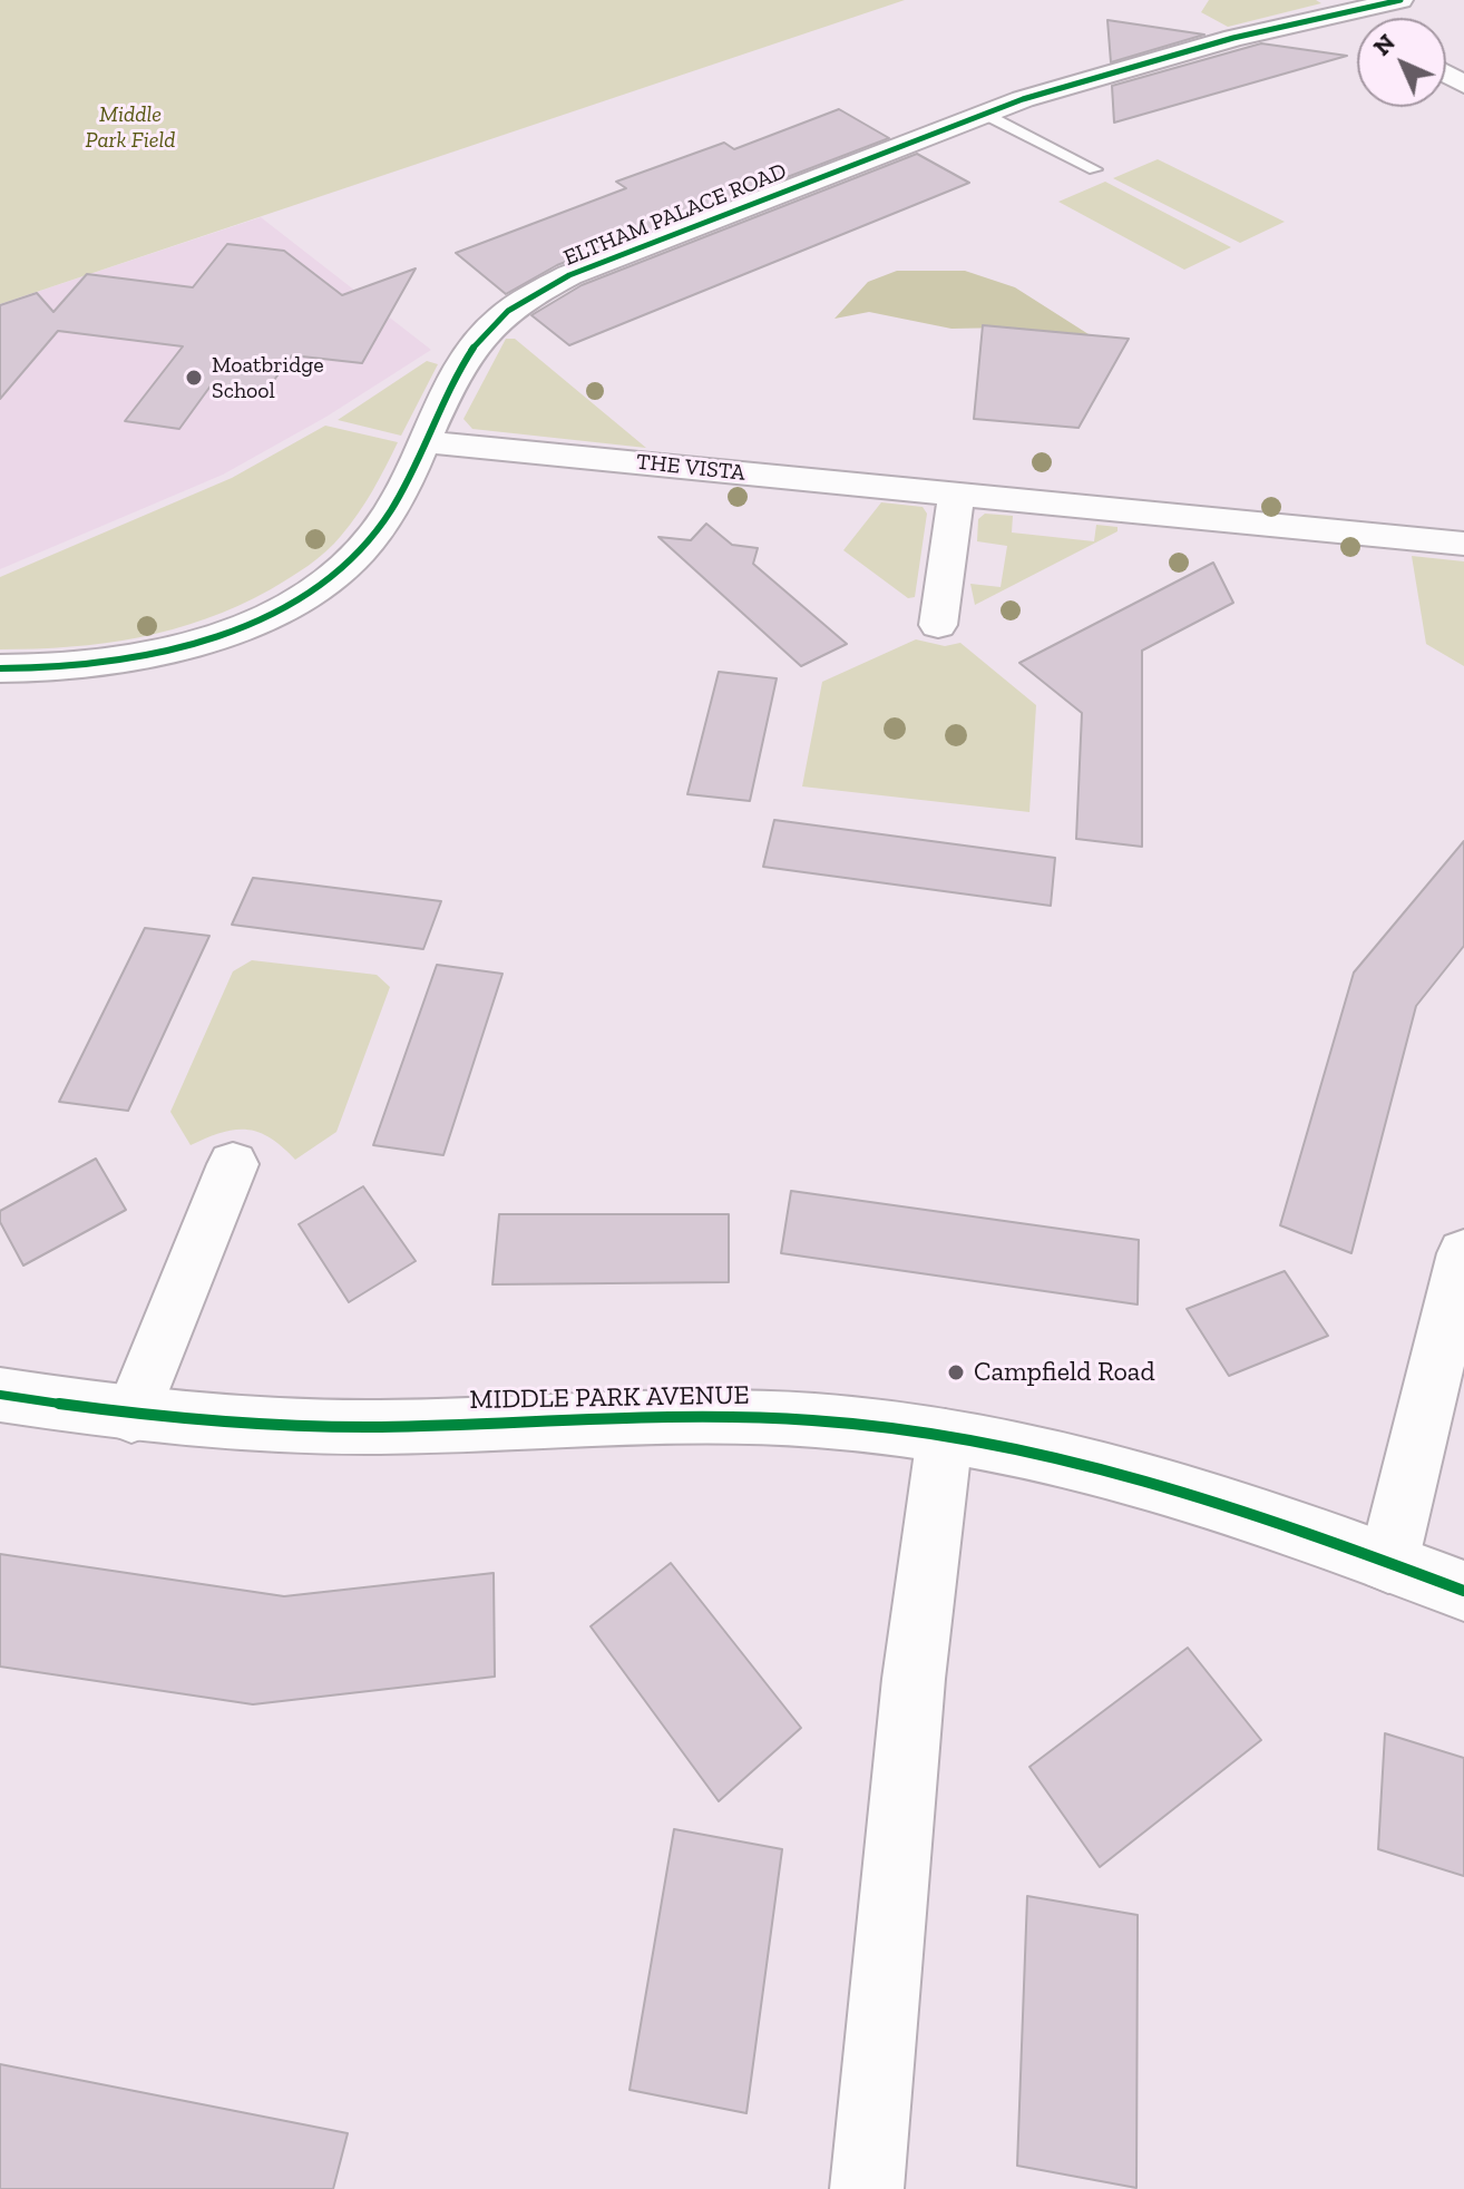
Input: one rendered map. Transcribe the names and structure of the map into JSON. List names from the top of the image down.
{
  "streets": {
    "street": ["ELTHAM PALACE ROAD", "THE VISTA", "MIDDLE PARK AVENUE"]
  },
  "crossings": [
    ["ELTHAM PALACE ROAD", "THE VISTA"]
  ],
  "parks": ["Middle Park Field"],
  "places": ["Moatbridge School", "Campfield Road"],
  "north": "top left"
}
